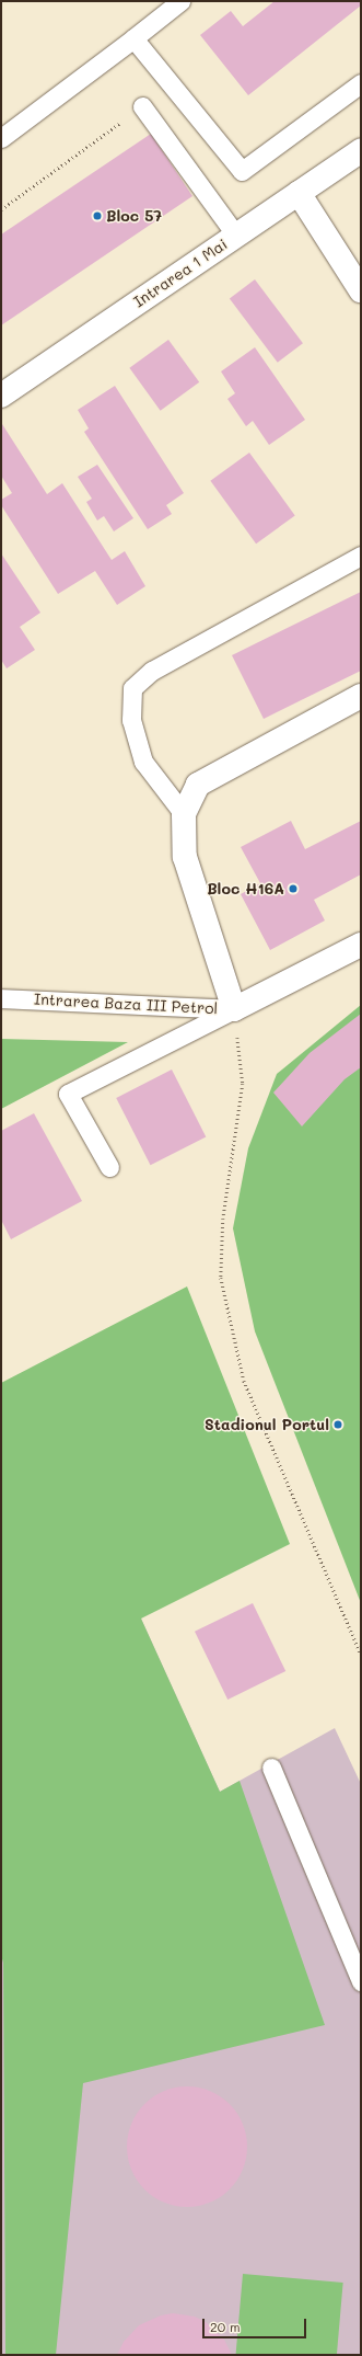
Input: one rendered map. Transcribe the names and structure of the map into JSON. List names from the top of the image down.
{
  "streets": {
    "street": ["Intrarea 1 Mai"],
    "lane": ["Intrarea Baza III Petrol"]
  },
  "places": ["Bloc 57", "Bloc H16A", "Stadionul Portul"],
  "scale_bar": "20 m"
}
